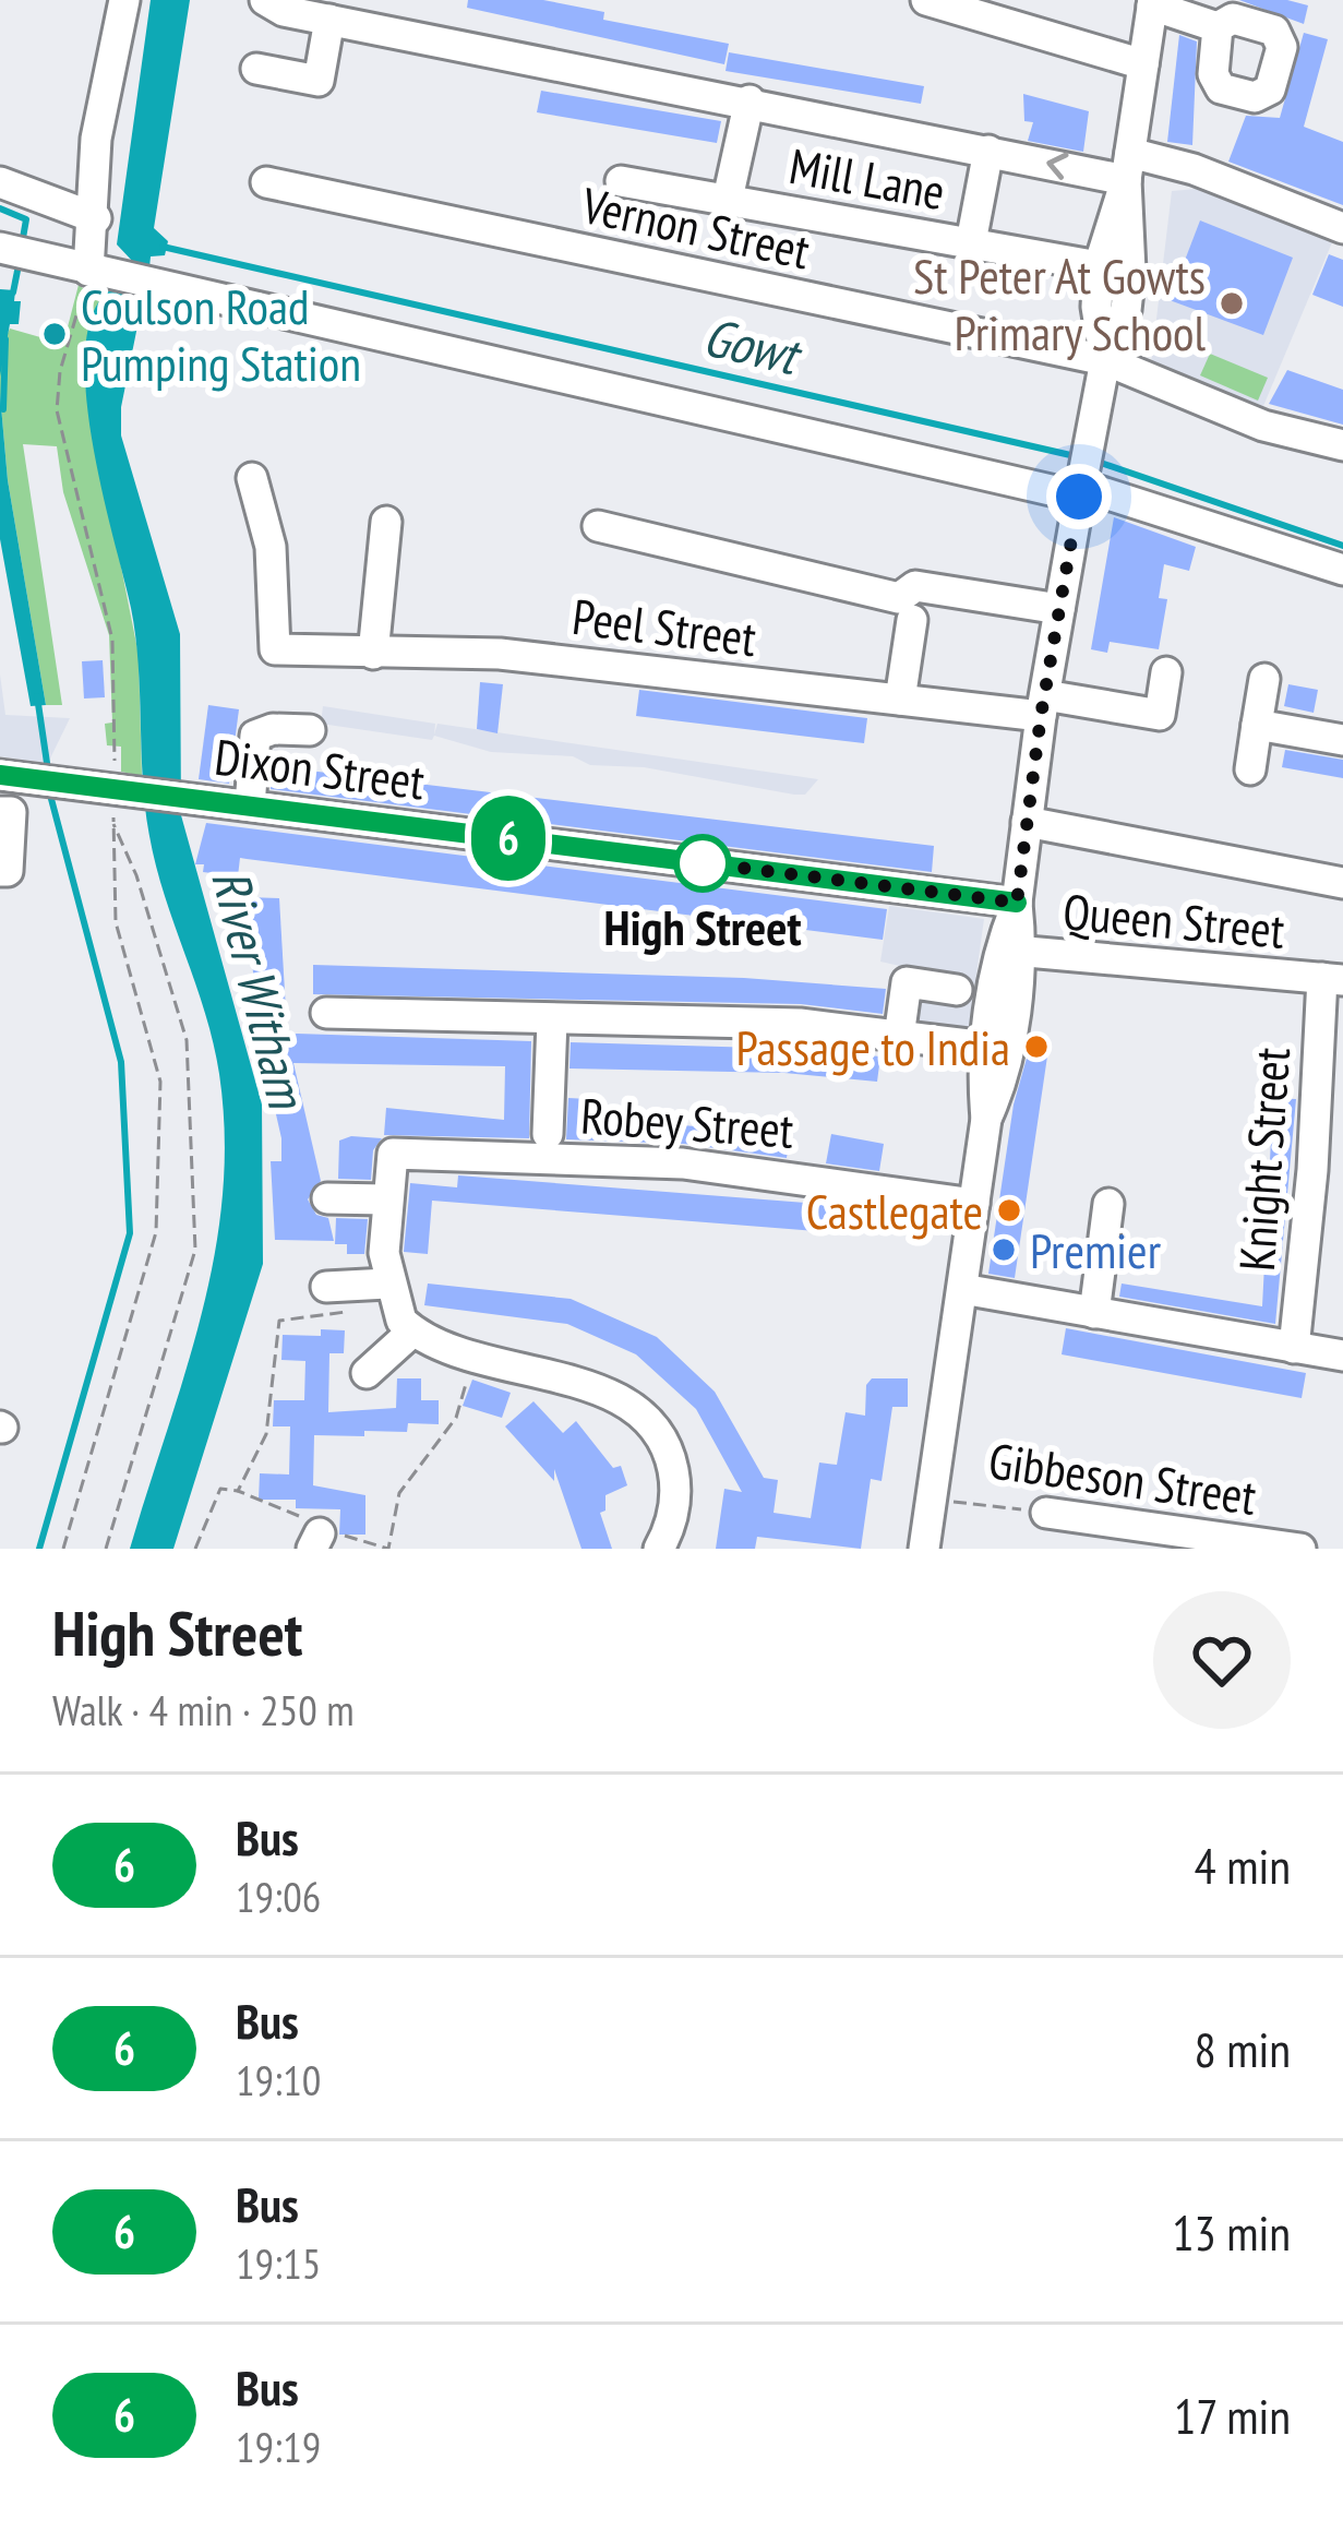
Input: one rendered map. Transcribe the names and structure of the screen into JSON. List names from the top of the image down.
{
  "streets": {
    "street": [
      "Mill Lane",
      "Vernon Street",
      "Peel Street",
      "Dixon Street",
      "Queen Street",
      "Robey Street",
      "Knight Street",
      "Gibbeson Street"
    ]
  },
  "crossings": [
    ["Queen Street", "Knight Street"]
  ],
  "water": ["Gowt", "River Witham"],
  "places": [
    "St Peter At Gowts Primary School",
    "Coulson Road Pumping Station",
    "High Street",
    "Passage to India",
    "Castlegate",
    "Premier"
  ],
  "lines": ["bus line 6"],
  "page": {
    "on_map": "6",
    "heading": ["High Street", "Walk · 4 min · 250 m"],
    "list": [
      {
        "mark": "6",
        "name": "Bus",
        "note": "19:06",
        "value": "4 min"
      },
      {
        "mark": "6",
        "name": "Bus",
        "note": "19:10",
        "value": "8 min"
      },
      {
        "mark": "6",
        "name": "Bus",
        "note": "19:15",
        "value": "13 min"
      },
      {
        "mark": "6",
        "name": "Bus",
        "note": "19:19",
        "value": "17 min"
      }
    ]
  }
}
